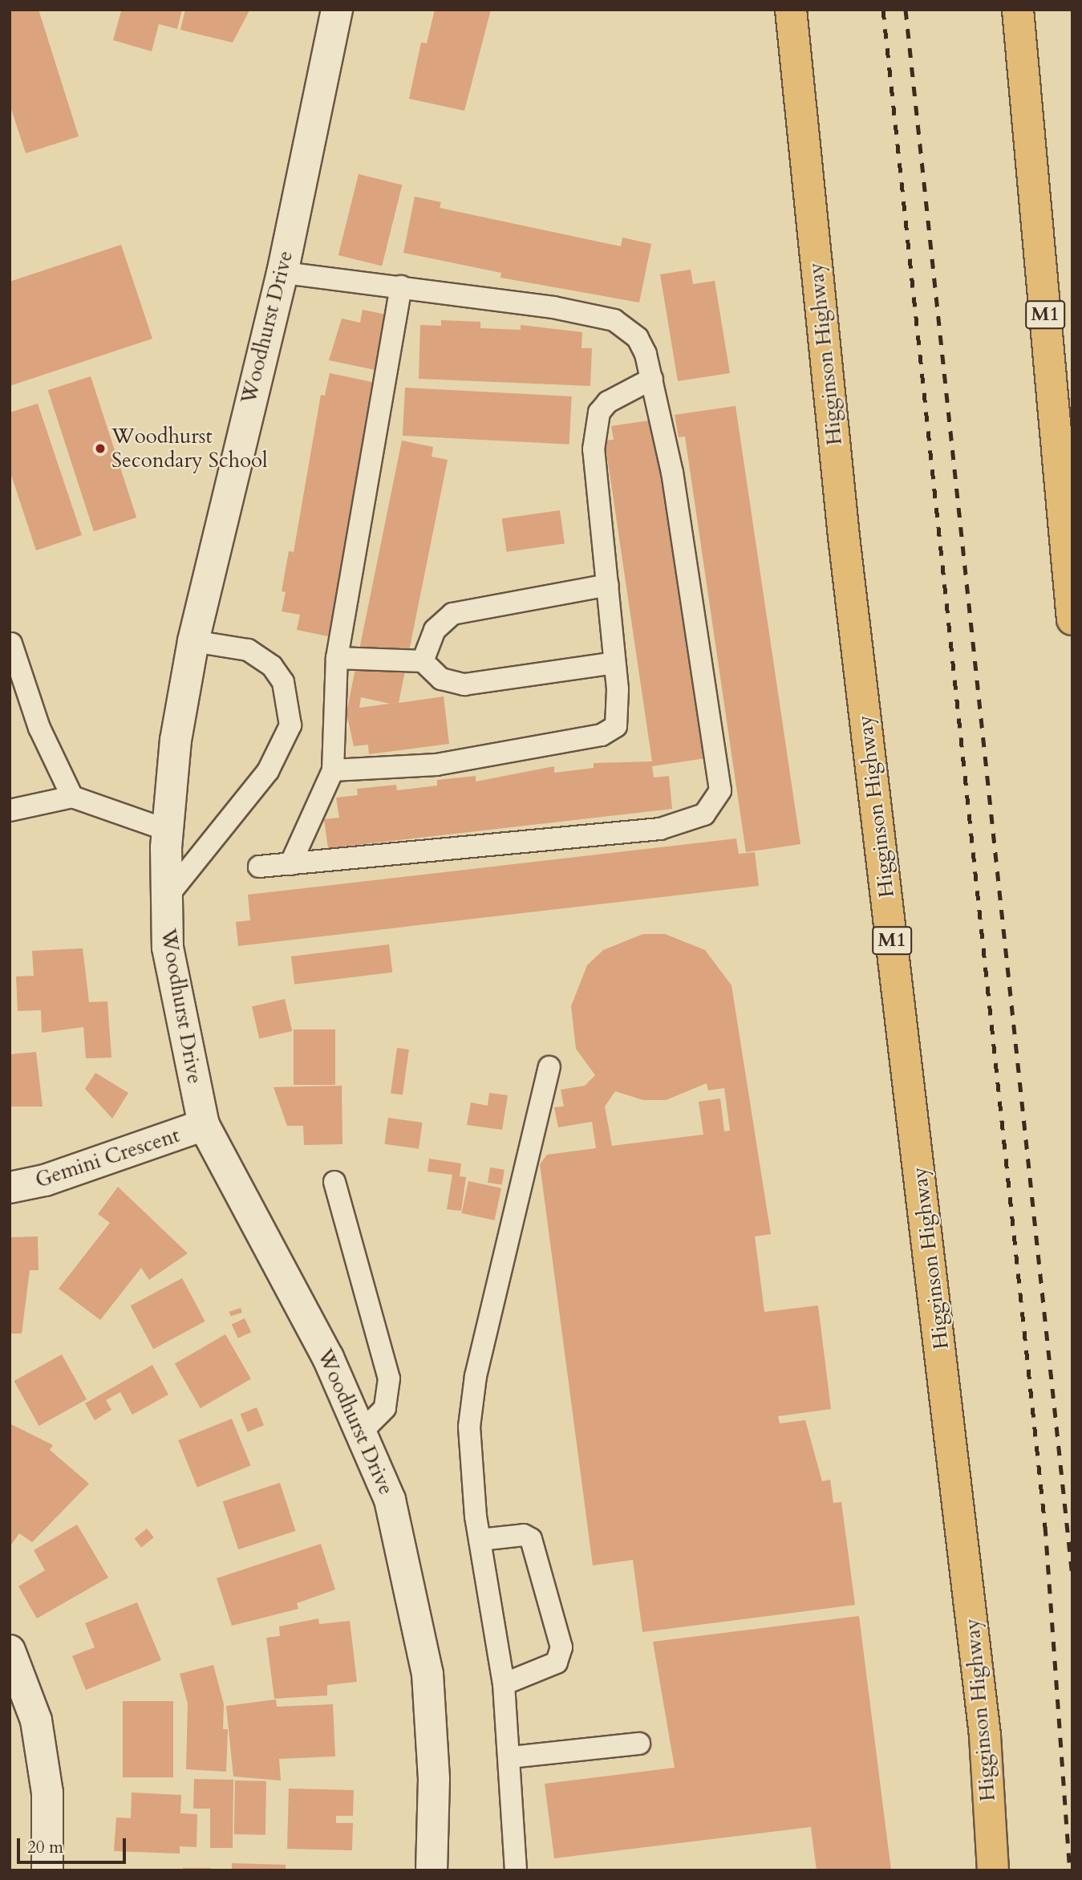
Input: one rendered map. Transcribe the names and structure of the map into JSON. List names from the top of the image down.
{
  "streets": {
    "highway": ["M1", "Higginson Highway"],
    "street": ["Woodhurst Drive", "Gemini Crescent"]
  },
  "crossings": [
    ["Woodhurst Drive", "Gemini Crescent"]
  ],
  "places": ["Woodhurst Secondary School"],
  "scale_bar": "20 m"
}
